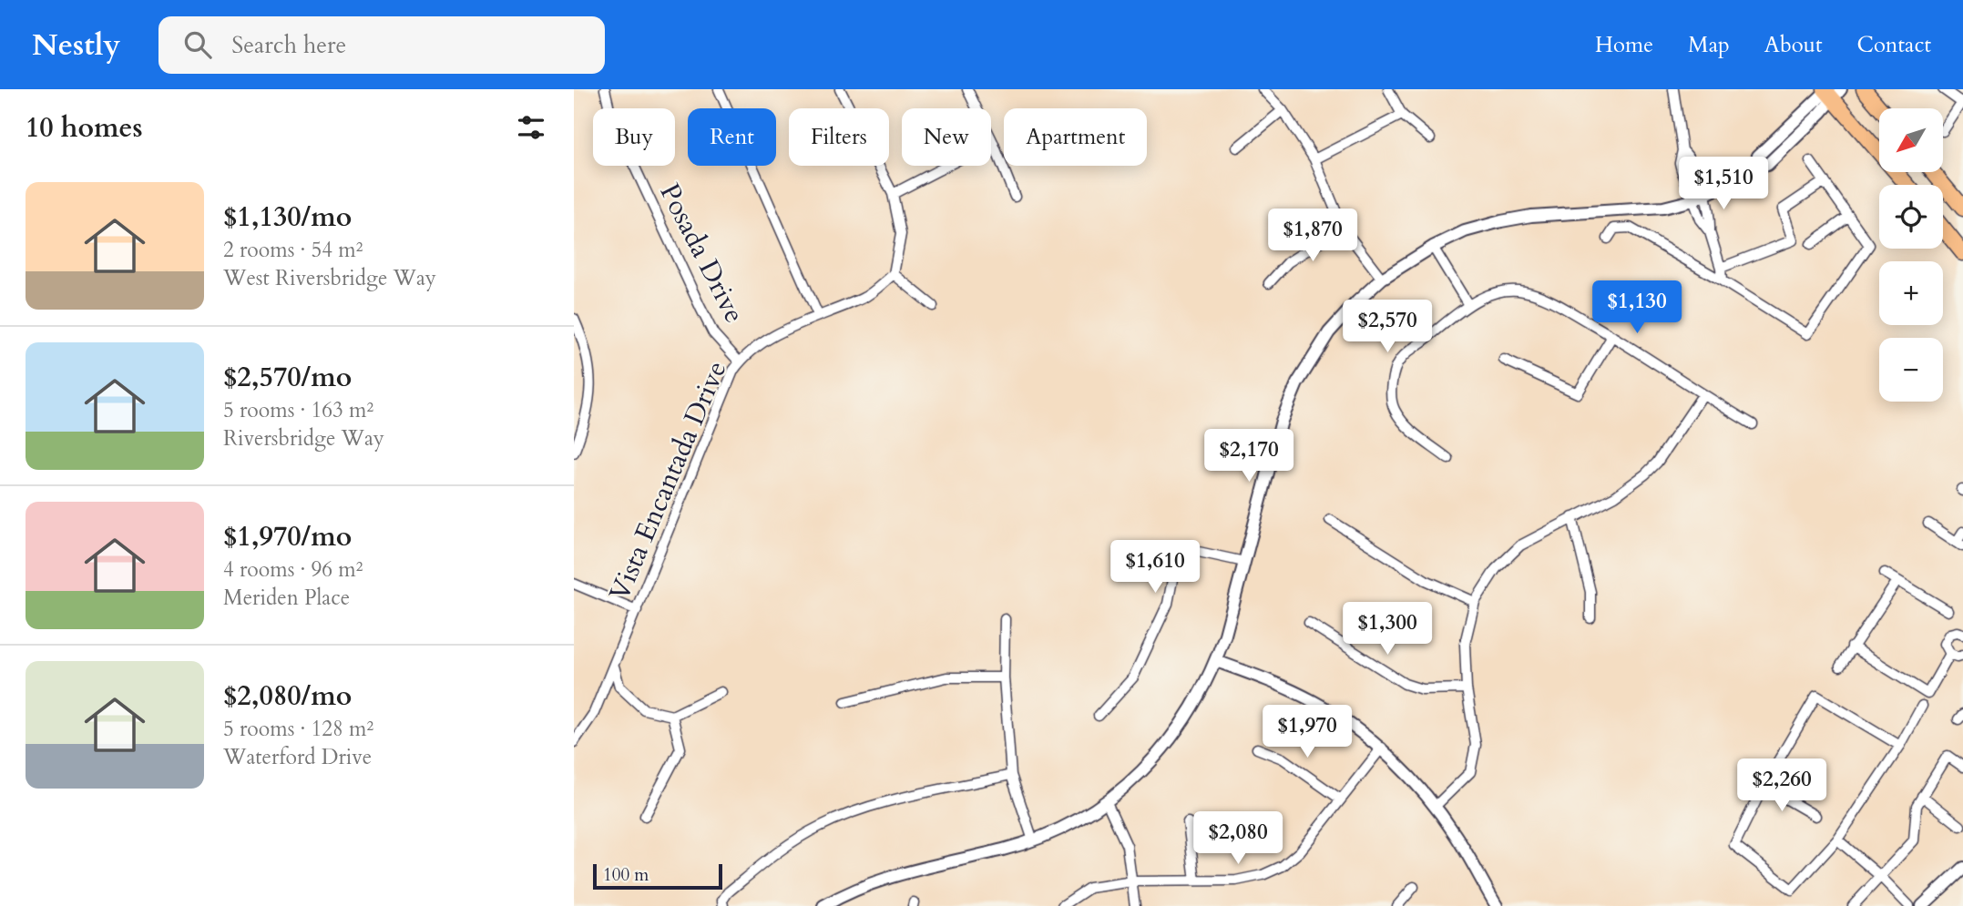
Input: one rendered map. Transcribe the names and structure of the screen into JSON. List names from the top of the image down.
{
  "streets": {
    "street": ["Posada Drive", "Vista Encantada Drive"]
  },
  "crossings": [
    ["Posada Drive", "Vista Encantada Drive"]
  ],
  "scale_bar": "100 m",
  "north": "bottom left",
  "page": {
    "header": "Nestly",
    "search": "Search here",
    "nav": [
      "Home",
      "Map",
      "About",
      "Contact"
    ],
    "heading": "10 homes",
    "map_buttons": ["+", "−"],
    "chip": [
      "Buy",
      "Rent",
      "Filters",
      "New",
      "Apartment"
    ],
    "price": [
      "$1,510",
      "$1,870",
      "$1,130",
      "$2,570",
      "$2,170",
      "$1,610",
      "$1,300",
      "$1,970",
      "$2,260",
      "$2,080"
    ],
    "list": [
      {
        "name": "$1,130/mo",
        "note": "2 rooms · 54 m² · West Riversbridge Way"
      },
      {
        "name": "$2,570/mo",
        "note": "5 rooms · 163 m² · Riversbridge Way"
      },
      {
        "name": "$1,970/mo",
        "note": "4 rooms · 96 m² · Meriden Place"
      },
      {
        "name": "$2,080/mo",
        "note": "5 rooms · 128 m² · Waterford Drive"
      }
    ],
    "scale": "100 m"
  }
}
